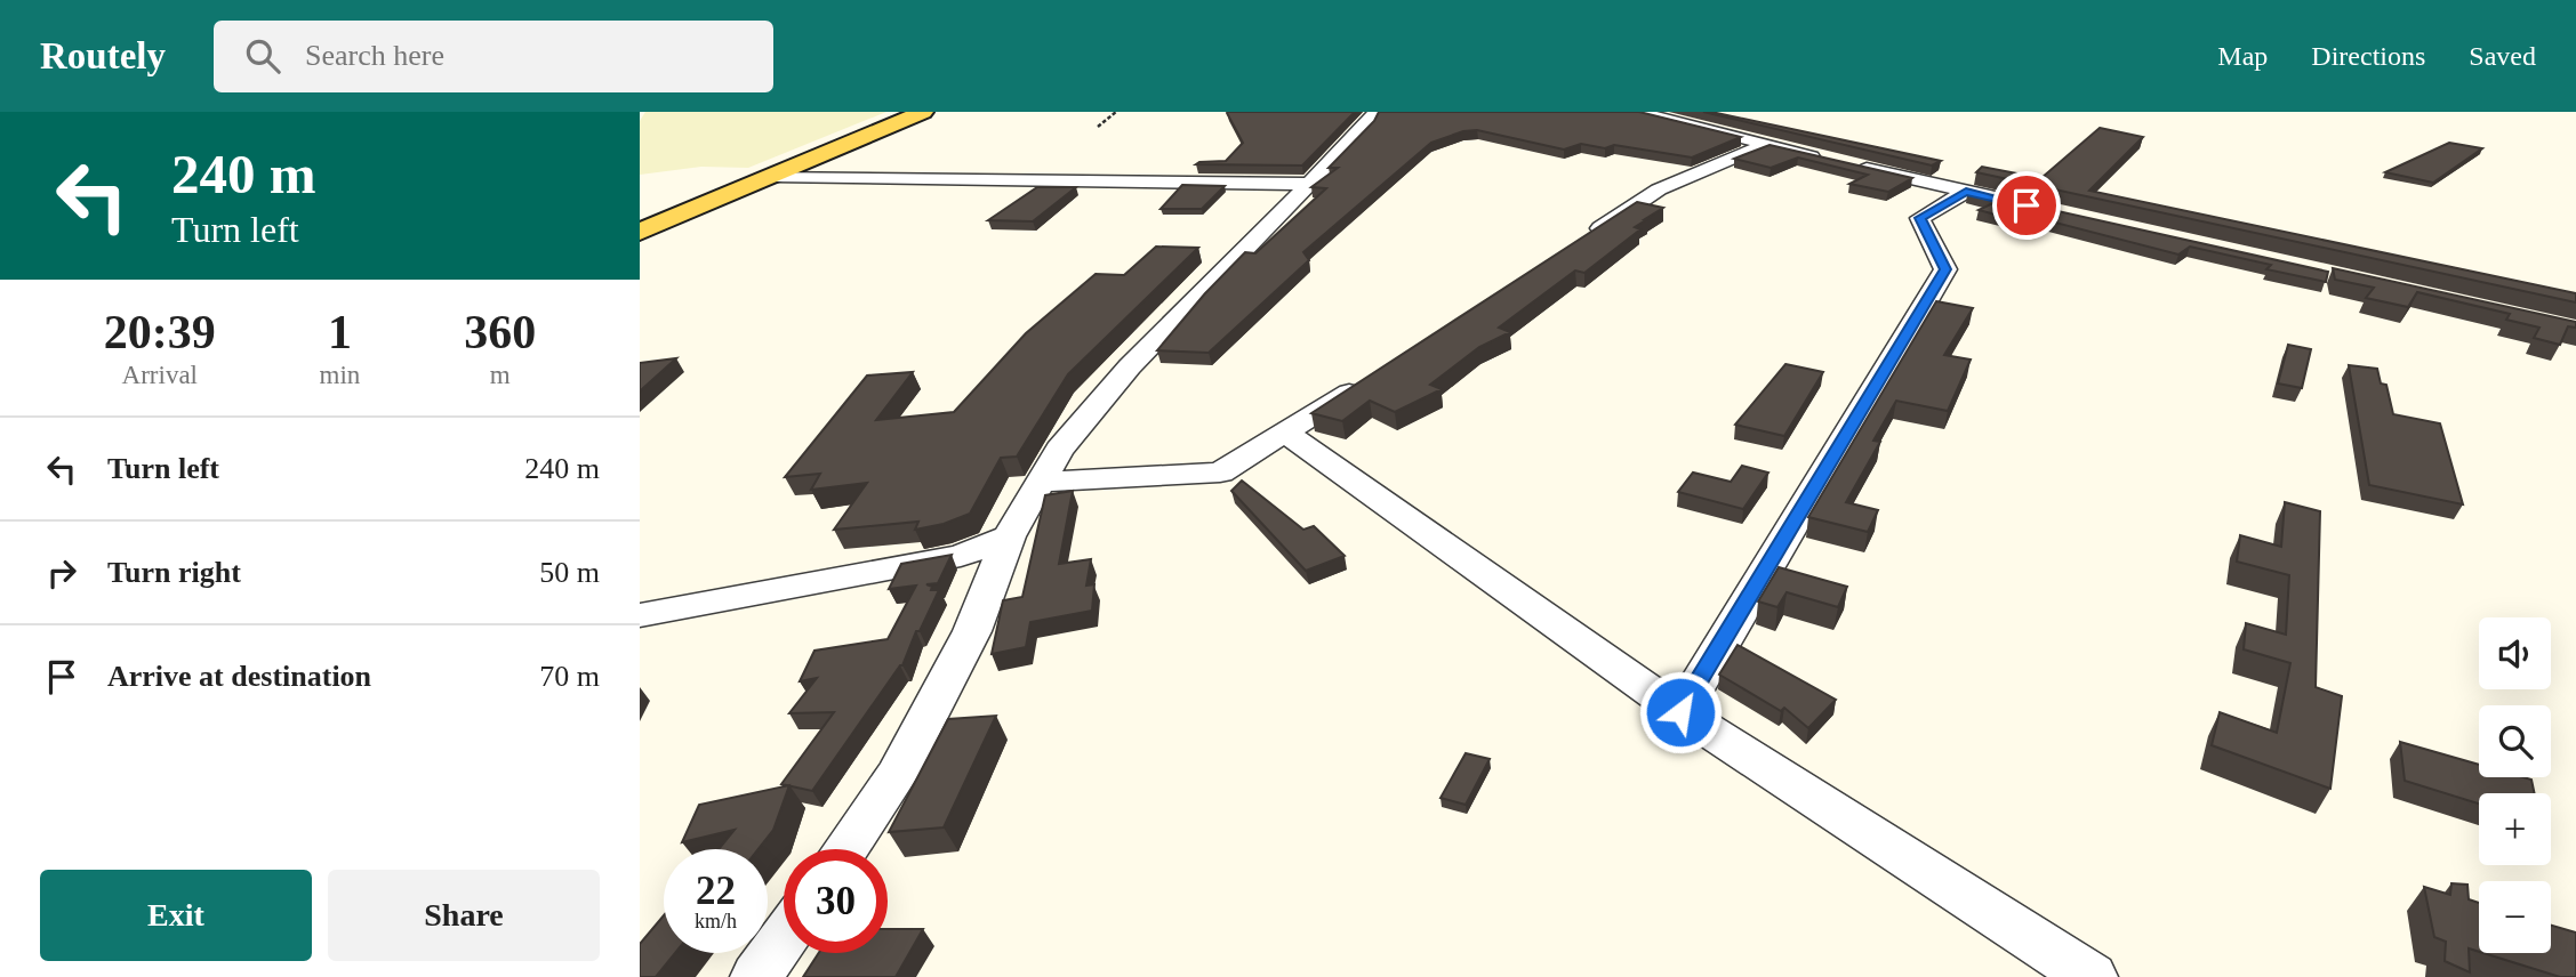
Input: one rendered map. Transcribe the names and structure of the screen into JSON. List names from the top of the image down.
{
  "page": {
    "header": "Routely",
    "search": "Search here",
    "nav": ["Map", "Directions", "Saved"],
    "turn": ["240 m", "Turn left"],
    "eta": [
      "20:39",
      "Arrival",
      "1",
      "min",
      "360",
      "m"
    ],
    "list": [
      {
        "name": "Turn left",
        "value": "240 m"
      },
      {
        "name": "Turn right",
        "value": "50 m"
      },
      {
        "name": "Arrive at destination",
        "value": "70 m"
      }
    ],
    "map_buttons": ["+", "−"],
    "speed": "22 km/h",
    "limit": "30",
    "buttons": ["Exit", "Share"]
  }
}
